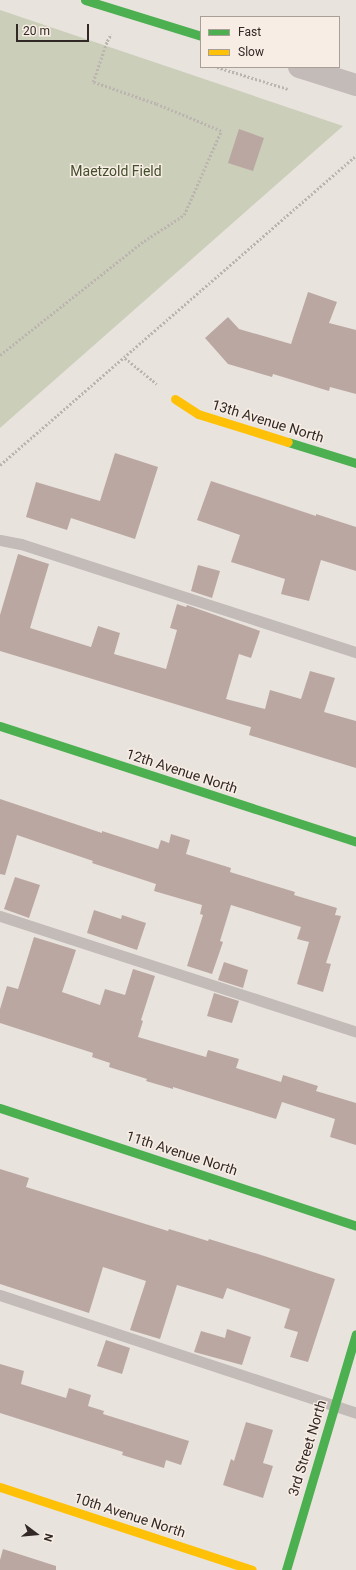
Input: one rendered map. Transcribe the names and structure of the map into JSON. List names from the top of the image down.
{
  "streets": {
    "street": [
      "13th Avenue North",
      "12th Avenue North",
      "11th Avenue North",
      "3rd Street North",
      "10th Avenue North"
    ]
  },
  "parks": ["Maetzold Field"],
  "legend": ["Fast", "Slow"],
  "scale_bar": "20 m",
  "north": "right"
}
